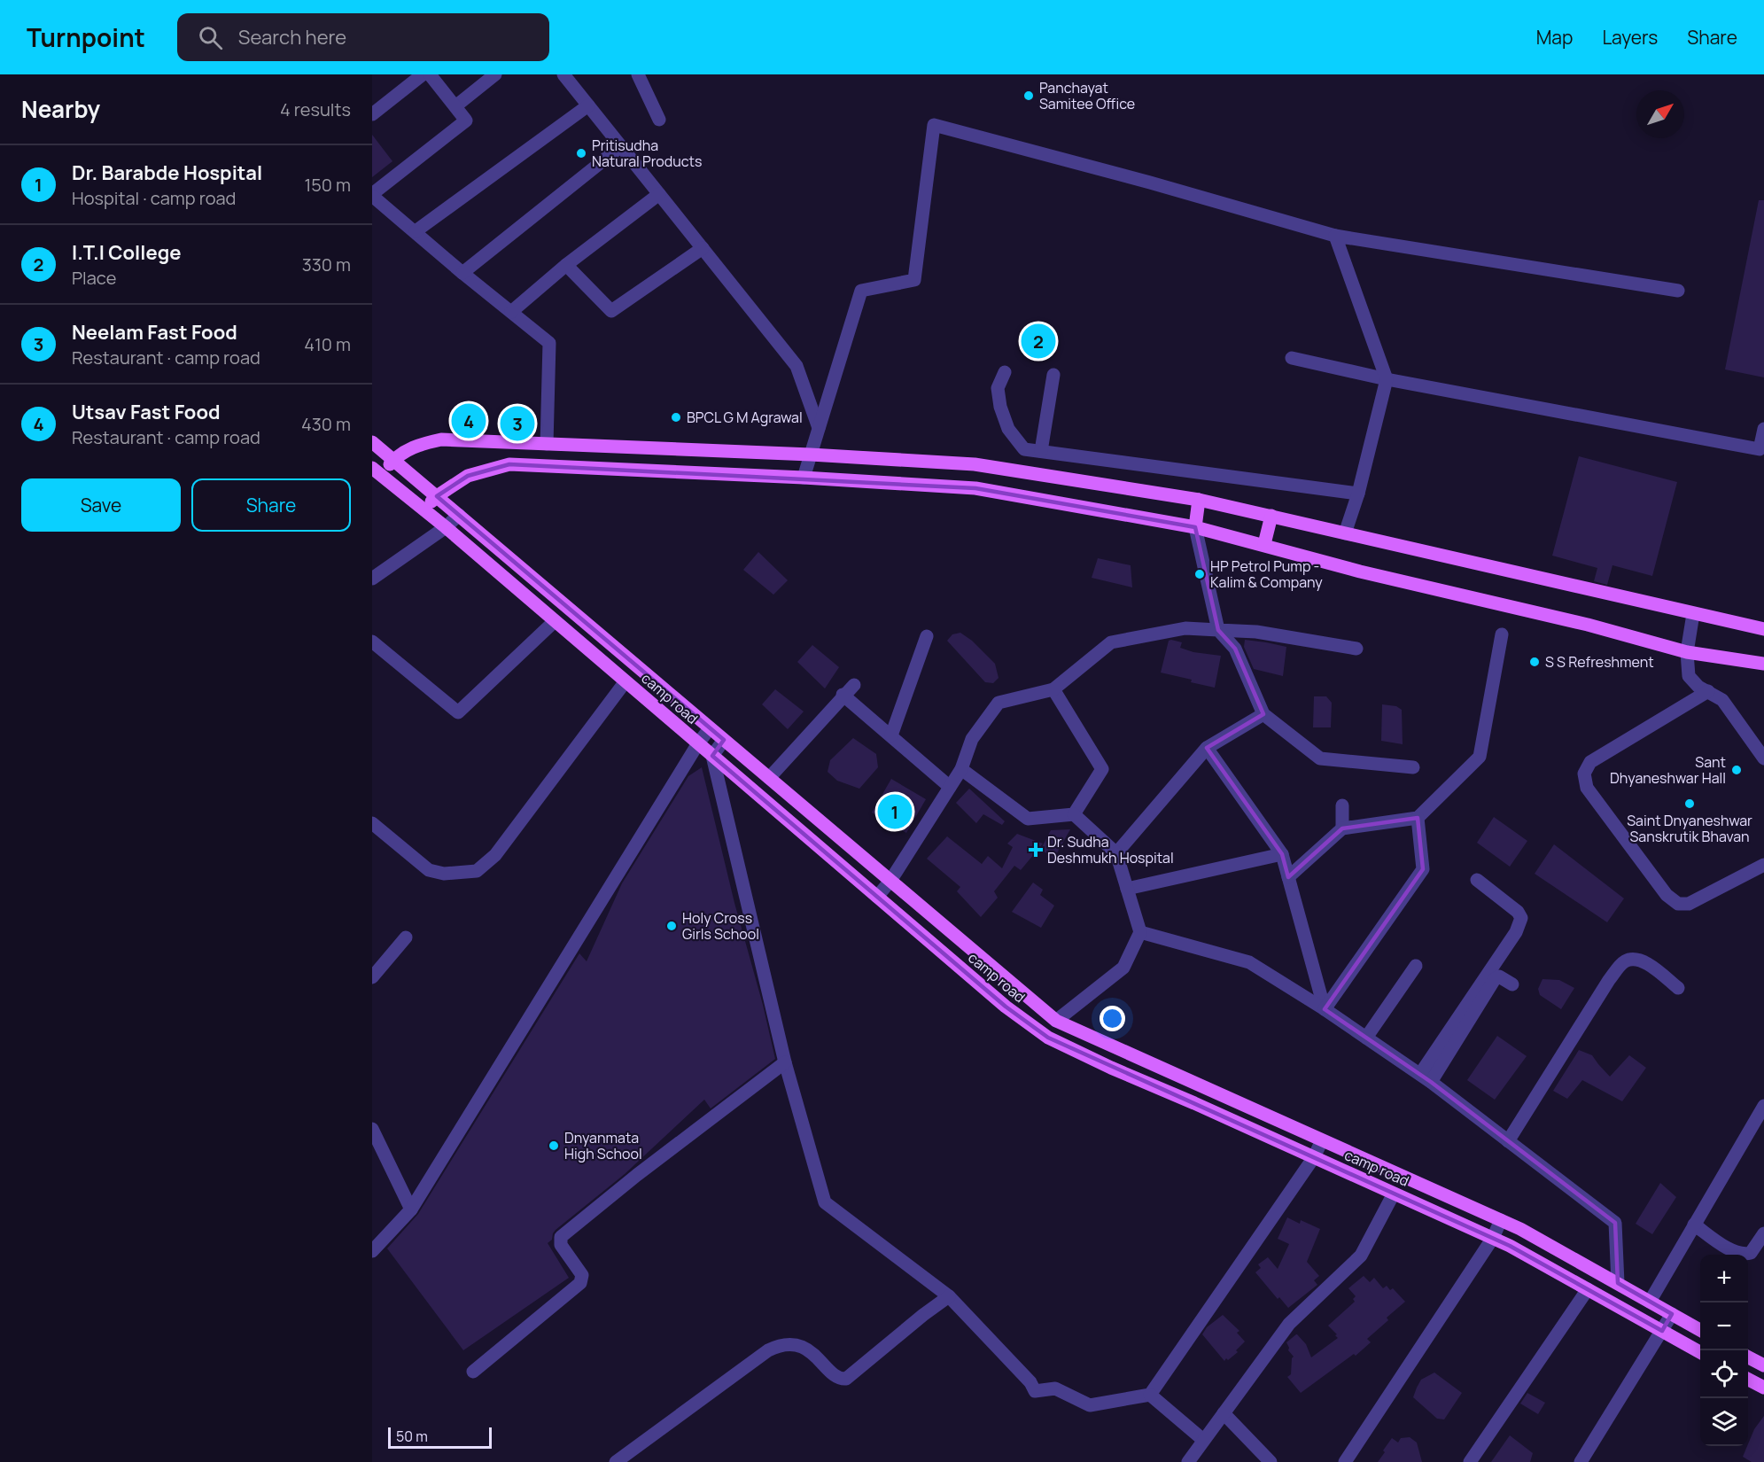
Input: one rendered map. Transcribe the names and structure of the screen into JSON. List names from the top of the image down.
{
  "streets": {
    "main road": ["camp road"]
  },
  "places": {
    "other": [
      "Panchayat Samitee Office",
      "Pritisudha Natural Products",
      "BPCL G M Agrawal",
      "HP Petrol Pump - Kalim & Company",
      "S S Refreshment",
      "Sant Dhyaneshwar Hall",
      "Saint Dnyaneshwar Sanskrutik Bhavan",
      "Holy Cross Girls School",
      "Dnyanmata High School"
    ],
    "health": ["Dr. Sudha Deshmukh Hospital"]
  },
  "scale_bar": "50 m",
  "north": "top right",
  "page": {
    "header": "Turnpoint",
    "search": "Search here",
    "nav": ["Map", "Layers", "Share"],
    "heading": ["Nearby", "4 results"],
    "list": [
      {
        "mark": "1",
        "name": "Dr. Barabde Hospital",
        "note": "Hospital · camp road",
        "value": "150 m"
      },
      {
        "mark": "2",
        "name": "I.T.I College",
        "note": "Place",
        "value": "330 m"
      },
      {
        "mark": "3",
        "name": "Neelam Fast Food",
        "note": "Restaurant · camp road",
        "value": "410 m"
      },
      {
        "mark": "4",
        "name": "Utsav Fast Food",
        "note": "Restaurant · camp road",
        "value": "430 m"
      }
    ],
    "pins": [
      "2",
      "4",
      "3",
      "1"
    ],
    "buttons": ["Save", "Share"],
    "map_buttons": ["+", "−"],
    "scale": "50 m"
  }
}
